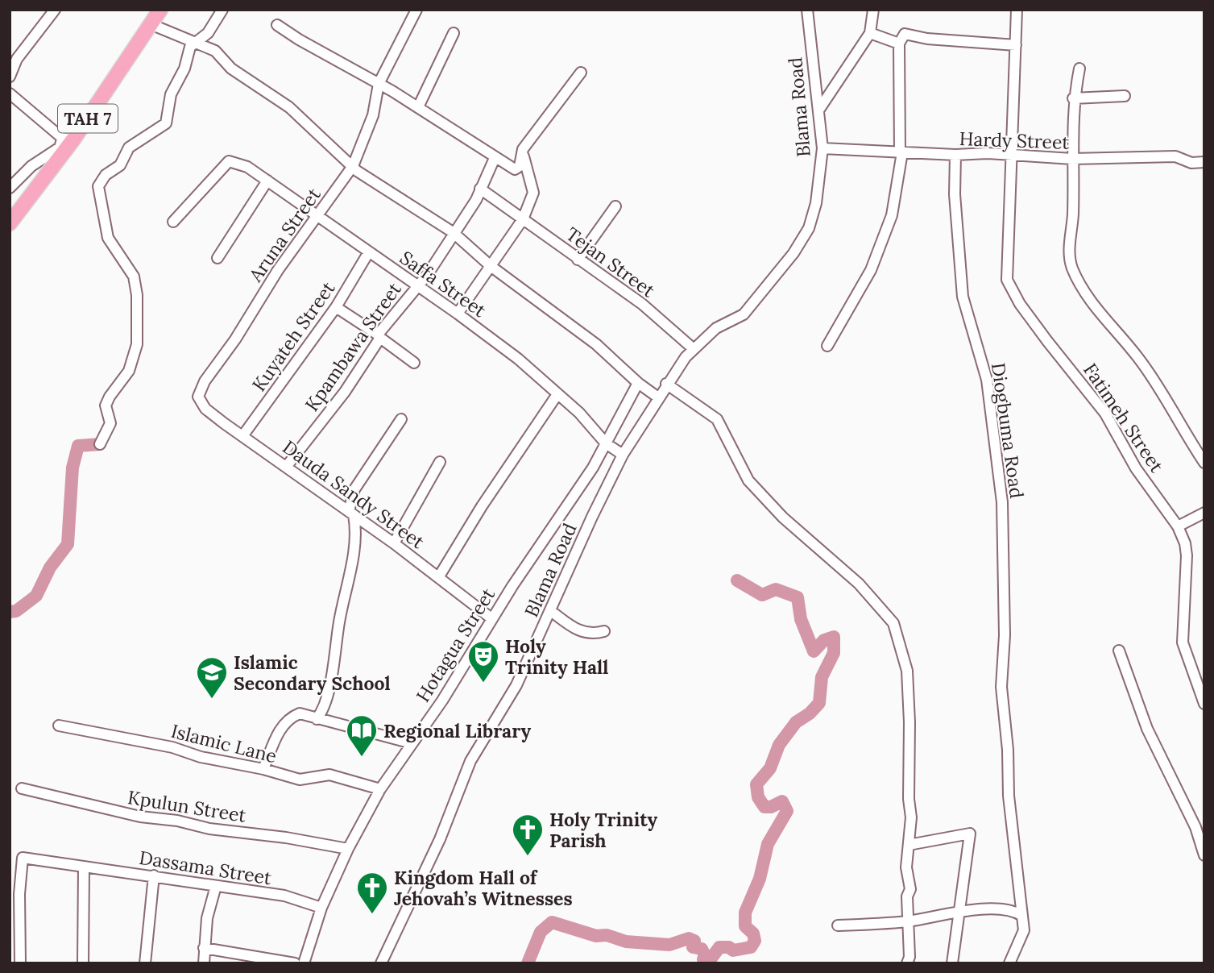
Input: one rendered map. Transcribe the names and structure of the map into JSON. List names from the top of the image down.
{
  "streets": {
    "highway": ["TAH 7"],
    "street": [
      "Blama Road",
      "Hardy Street",
      "Aruna Street",
      "Tejan Street",
      "Saffa Street",
      "Kuyateh Street",
      "Kpambawa Street",
      "Fatimeh Street",
      "Diogbuma Road",
      "Dauda Sandy Street",
      "Hotagua Street",
      "Islamic Lane",
      "Kpulun Street",
      "Dassama Street"
    ]
  },
  "crossings": [
    ["Blama Road", "Hardy Street"],
    ["Blama Road", "Tejan Street"],
    ["Blama Road", "Saffa Street"],
    ["Hardy Street", "Fatimeh Street"],
    ["Hardy Street", "Diogbuma Road"],
    ["Aruna Street", "Saffa Street"],
    ["Aruna Street", "Dauda Sandy Street"],
    ["Tejan Street", "Kpambawa Street"],
    ["Saffa Street", "Kuyateh Street"],
    ["Saffa Street", "Kpambawa Street"],
    ["Saffa Street", "Hotagua Street"],
    ["Kuyateh Street", "Dauda Sandy Street"],
    ["Kpambawa Street", "Dauda Sandy Street"],
    ["Dauda Sandy Street", "Hotagua Street"],
    ["Hotagua Street", "Islamic Lane"],
    ["Hotagua Street", "Kpulun Street"],
    ["Hotagua Street", "Dassama Street"]
  ],
  "places": {
    "theatre": ["Holy Trinity Hall"],
    "school or university": ["Islamic Secondary School"],
    "library": ["Regional Library"],
    "church": ["Holy Trinity Parish", "Kingdom Hall of Jehovah’s Witnesses"]
  }
}
